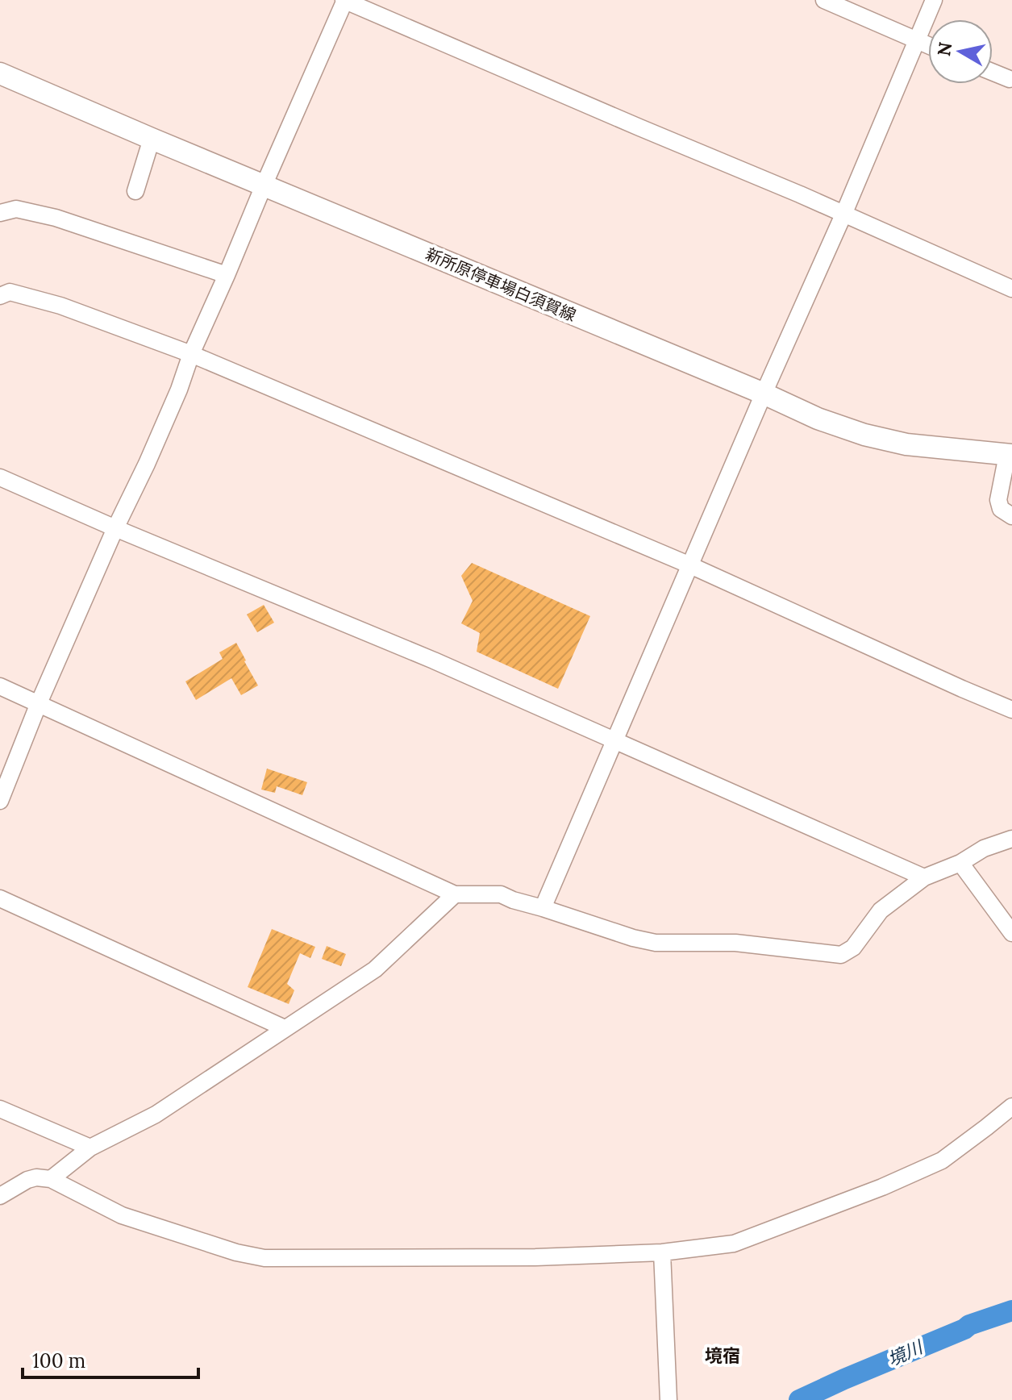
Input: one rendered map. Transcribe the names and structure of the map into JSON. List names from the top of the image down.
{
  "streets": {
    "main road": ["新所原停車場白須賀線"]
  },
  "districts": ["境宿"],
  "water": ["境川"],
  "scale_bar": "100 m",
  "north": "left"
}
